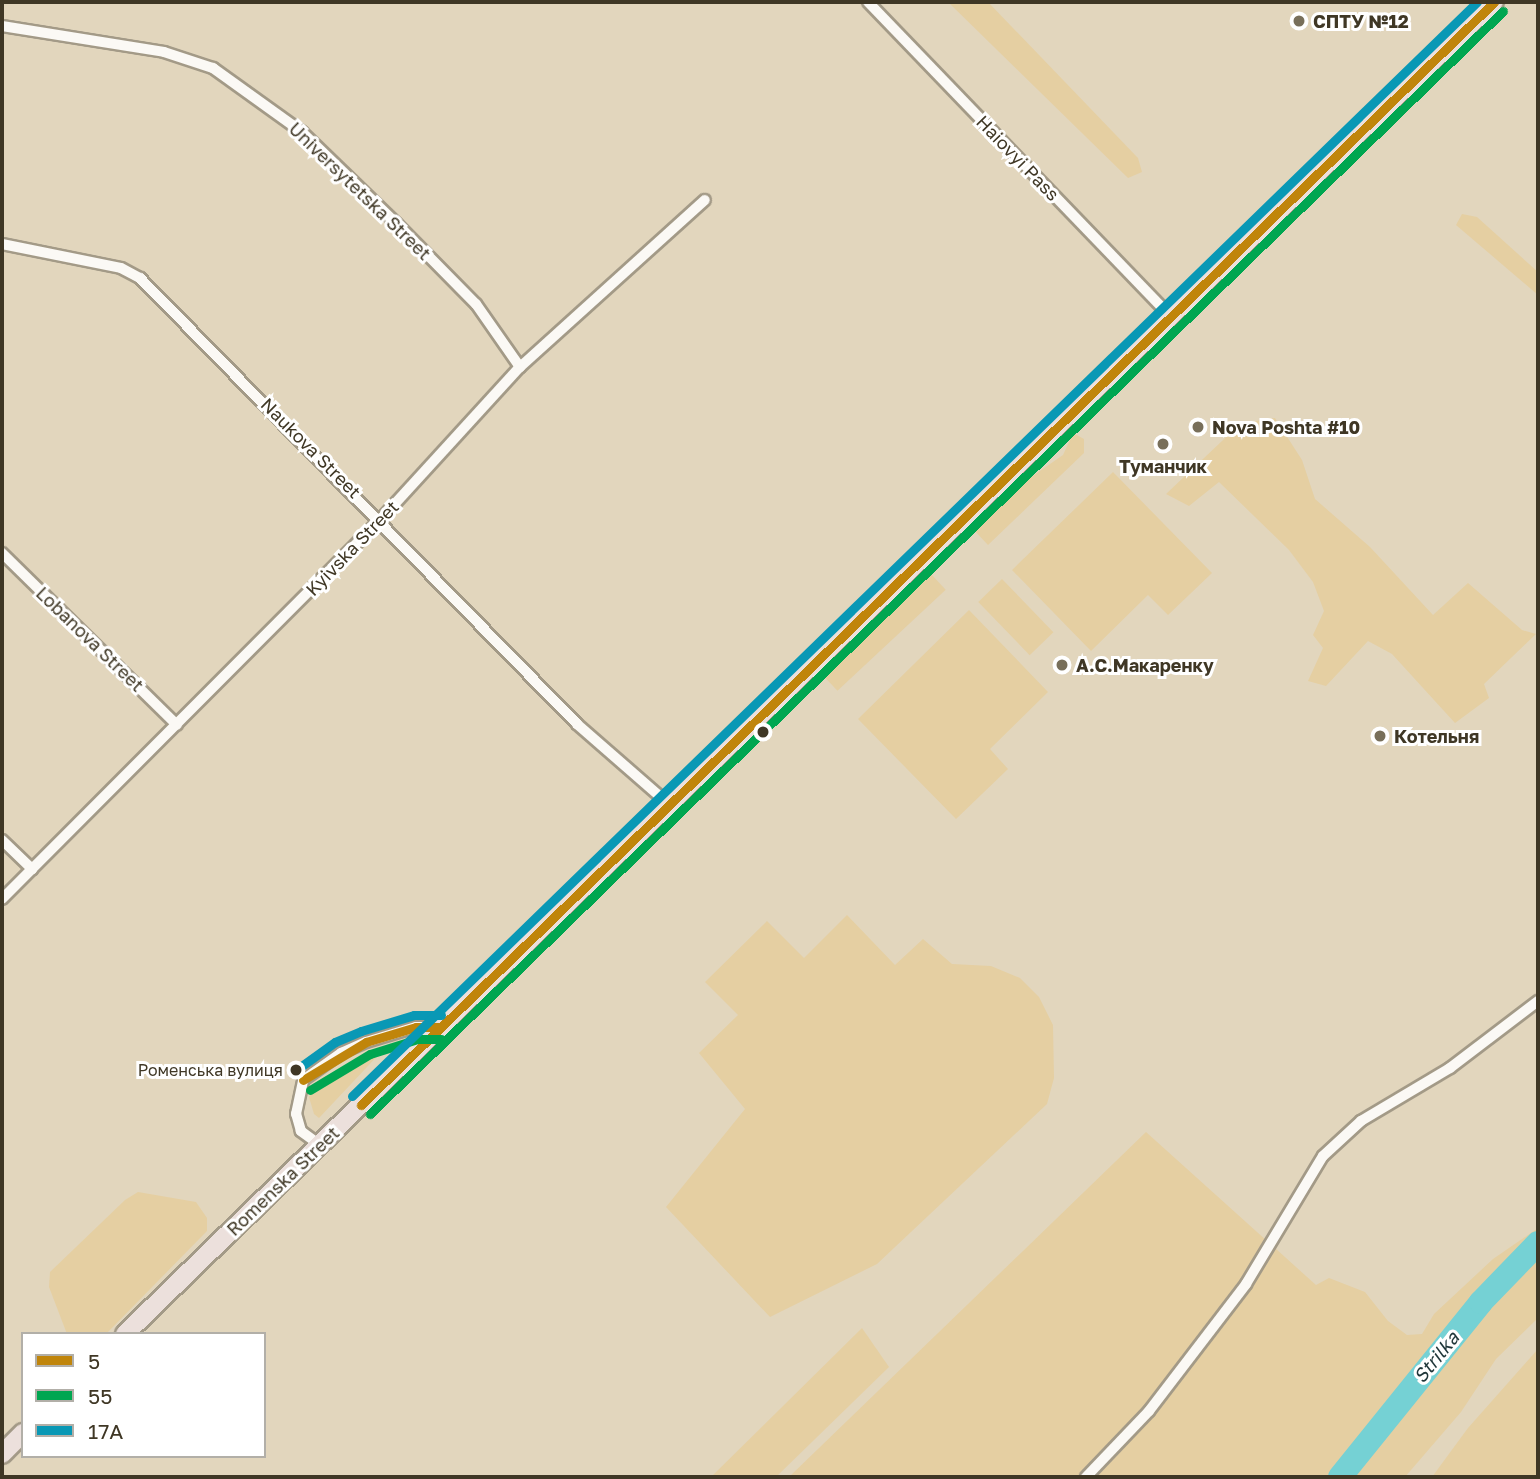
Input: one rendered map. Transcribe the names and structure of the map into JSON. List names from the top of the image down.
{
  "streets": {
    "main road": ["Romenska Street"],
    "street": [
      "Haiovyi Pass",
      "Universytetska Street",
      "Naukova Street",
      "Kyivska Street",
      "Lobanova Street"
    ]
  },
  "crossings": [
    ["Haiovyi Pass", "Romenska Street"],
    ["Universytetska Street", "Kyivska Street"],
    ["Naukova Street", "Kyivska Street"],
    ["Naukova Street", "Romenska Street"],
    ["Kyivska Street", "Lobanova Street"]
  ],
  "water": ["Strilka"],
  "places": [
    "СПТУ №12",
    "Nova Poshta #10",
    "Туманчик",
    "А.С.Макаренку",
    "Котельня",
    "Роменська вулиця"
  ],
  "lines": ["transit line 5", "transit line 17А", "transit line 55"],
  "legend": ["5", "55", "17А"]
}
